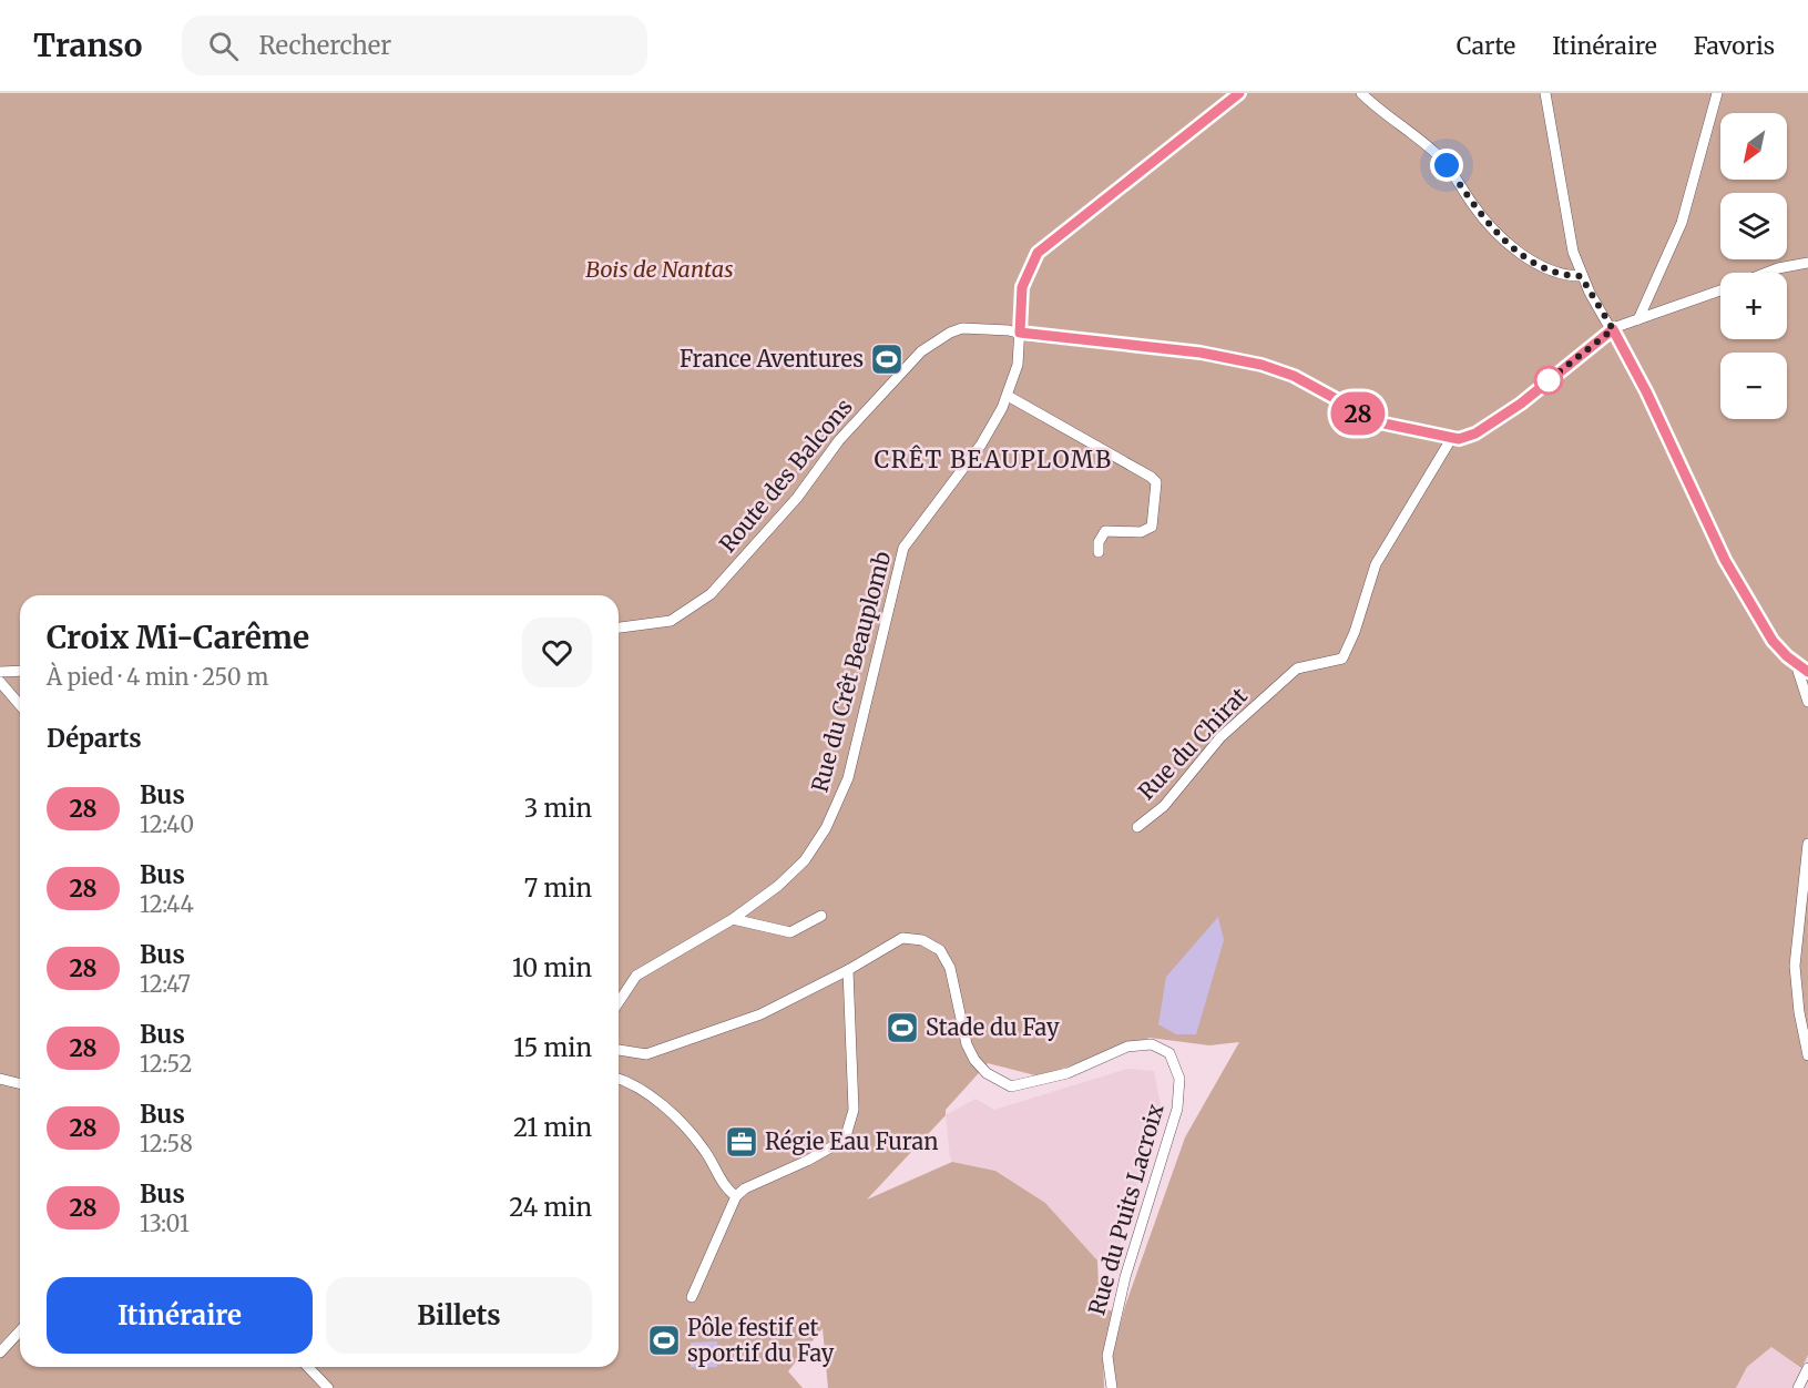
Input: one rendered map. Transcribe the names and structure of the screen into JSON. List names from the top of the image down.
{
  "streets": {
    "street": [
      "Route des Balcons",
      "Rue du Crêt Beauplomb",
      "Rue du Chirat",
      "Rue du Puits Lacroix"
    ]
  },
  "crossings": [
    ["Route des Balcons", "Rue du Crêt Beauplomb"],
    ["Route des Balcons", "Rue du Chirat"]
  ],
  "districts": ["CRÊT BEAUPLOMB"],
  "parks": ["Bois de Nantas"],
  "places": {
    "sports": ["France Aventures", "Stade du Fay", "Pôle festif et sportif du Fay"],
    "office": ["Régie Eau Furan"]
  },
  "lines": ["bus line 28"],
  "north": "bottom left",
  "page": {
    "header": "Transo",
    "search": "Rechercher",
    "nav": ["Carte", "Itinéraire", "Favoris"],
    "on_map": "28",
    "map_buttons": ["+", "−"],
    "heading": [
      ["Croix Mi-Carême", "À pied · 4 min · 250 m"],
      "Départs"
    ],
    "list": [
      {
        "mark": "28",
        "name": "Bus",
        "note": "12:40",
        "value": "3 min"
      },
      {
        "mark": "28",
        "name": "Bus",
        "note": "12:44",
        "value": "7 min"
      },
      {
        "mark": "28",
        "name": "Bus",
        "note": "12:47",
        "value": "10 min"
      },
      {
        "mark": "28",
        "name": "Bus",
        "note": "12:52",
        "value": "15 min"
      },
      {
        "mark": "28",
        "name": "Bus",
        "note": "12:58",
        "value": "21 min"
      },
      {
        "mark": "28",
        "name": "Bus",
        "note": "13:01",
        "value": "24 min"
      }
    ],
    "buttons": ["Itinéraire", "Billets"]
  }
}
